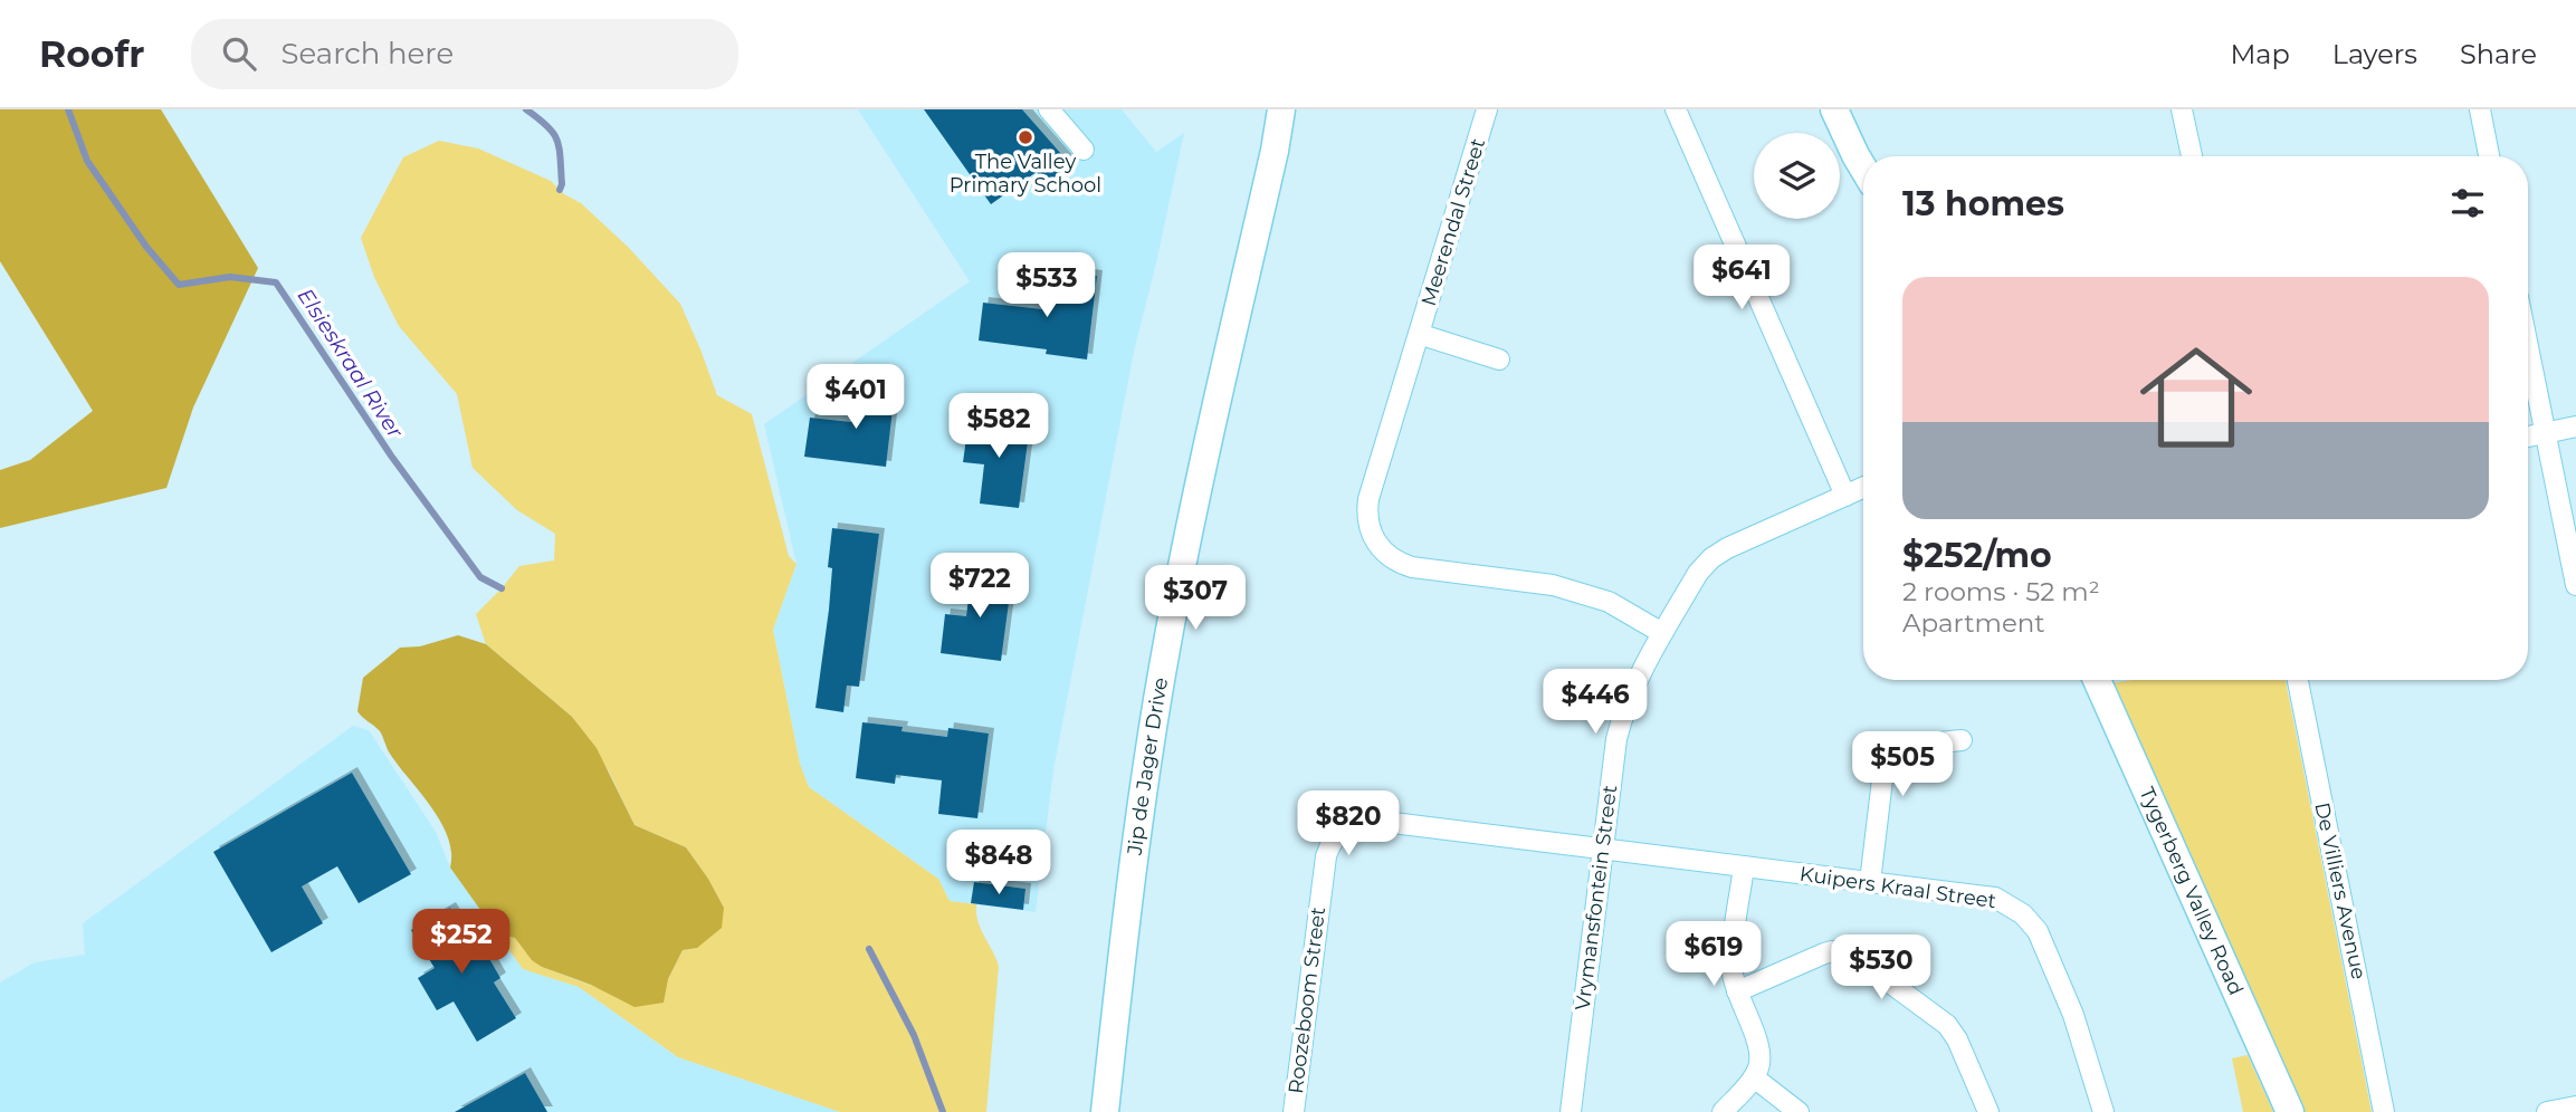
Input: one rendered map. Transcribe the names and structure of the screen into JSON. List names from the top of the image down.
{
  "streets": {
    "main road": ["Jip de Jager Drive", "Tygerberg Valley Road"],
    "street": [
      "Meerendal Street",
      "Kuipers Kraal Street",
      "De Villiers Avenue",
      "Vrymansfontein Street",
      "Roozeboom Street"
    ]
  },
  "crossings": [
    ["Meerendal Street", "Vrymansfontein Street"],
    ["Kuipers Kraal Street", "Vrymansfontein Street"],
    ["Kuipers Kraal Street", "Roozeboom Street"],
    ["Vrymansfontein Street", "Roozeboom Street"]
  ],
  "water": ["Elsieskraal River"],
  "places": ["The Valley Primary School"],
  "page": {
    "header": "Roofr",
    "search": "Search here",
    "nav": ["Map", "Layers", "Share"],
    "heading": "13 homes",
    "price": [
      "$641",
      "$533",
      "$401",
      "$582",
      "$722",
      "$307",
      "$446",
      "$505",
      "$820",
      "$848",
      "$252",
      "$619",
      "$530"
    ],
    "list": [
      {
        "name": "$252/mo",
        "note": "2 rooms · 52 m² · Apartment"
      }
    ]
  }
}
